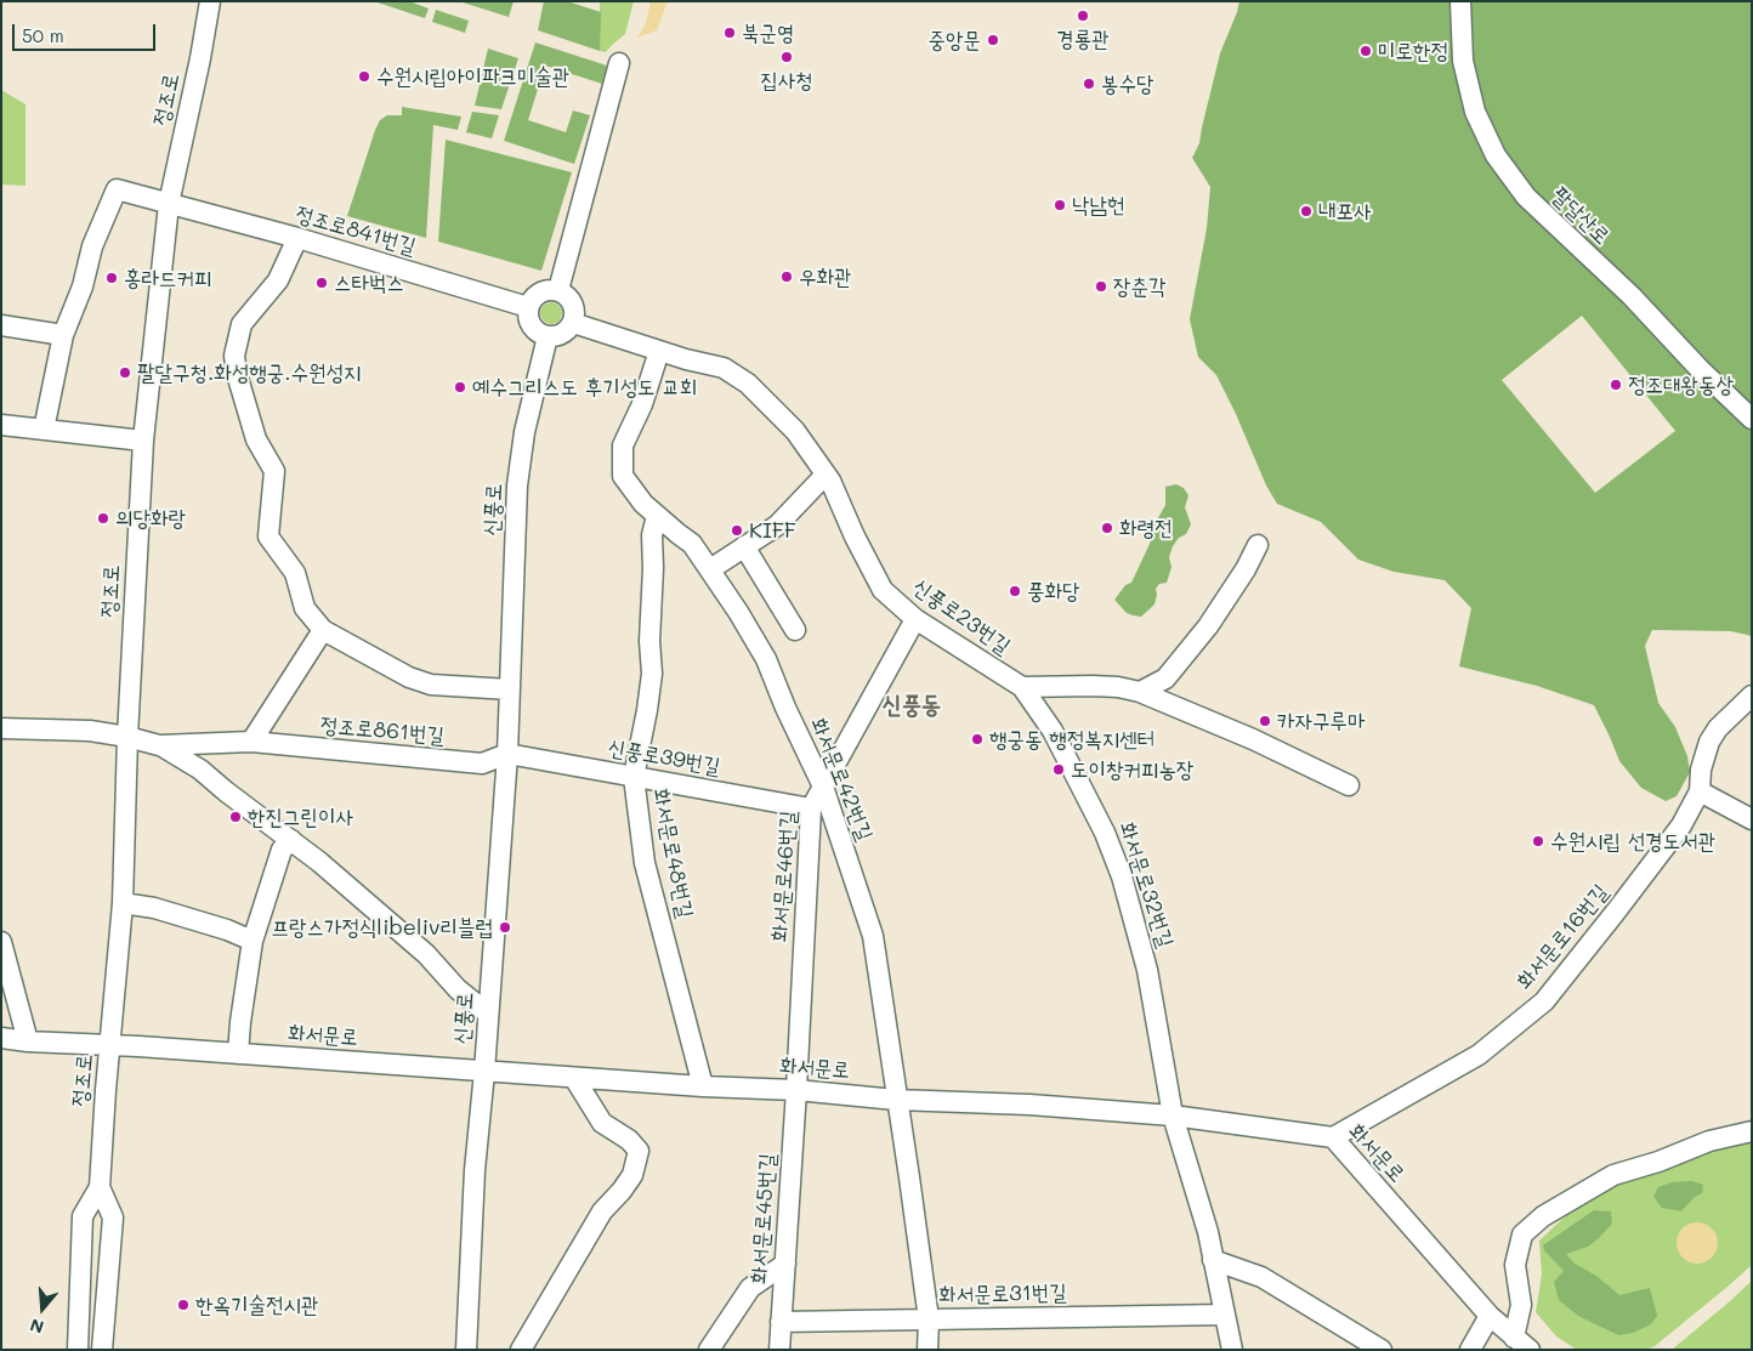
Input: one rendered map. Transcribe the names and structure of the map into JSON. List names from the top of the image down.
{
  "streets": {
    "street": [
      "정조로",
      "팔달산로",
      "정조로841번길",
      "신풍로",
      "신풍로23번길",
      "정조로861번길",
      "신풍로39번길",
      "화서문로42번길",
      "화서문로48번길",
      "화서문로46번길",
      "화서문로32번길",
      "화서문로16번길",
      "화서문로",
      "화서문로45번길",
      "화서문로31번길"
    ]
  },
  "crossings": [
    ["정조로", "정조로841번길"],
    ["정조로", "정조로861번길"],
    ["정조로", "화서문로"],
    ["정조로841번길", "신풍로"],
    ["정조로841번길", "신풍로23번길"],
    ["신풍로", "신풍로23번길"],
    ["신풍로", "정조로861번길"],
    ["신풍로", "신풍로39번길"],
    ["신풍로", "화서문로"],
    ["신풍로23번길", "화서문로42번길"],
    ["신풍로23번길", "화서문로46번길"],
    ["신풍로23번길", "화서문로32번길"],
    ["정조로861번길", "신풍로39번길"],
    ["신풍로39번길", "화서문로48번길"],
    ["신풍로39번길", "화서문로46번길"],
    ["화서문로42번길", "화서문로48번길"],
    ["화서문로42번길", "화서문로46번길"],
    ["화서문로42번길", "화서문로"],
    ["화서문로42번길", "화서문로31번길"],
    ["화서문로48번길", "화서문로"],
    ["화서문로46번길", "화서문로"],
    ["화서문로46번길", "화서문로45번길"],
    ["화서문로32번길", "화서문로"],
    ["화서문로16번길", "화서문로"],
    ["화서문로", "화서문로45번길"],
    ["화서문로45번길", "화서문로31번길"]
  ],
  "districts": ["신풍동"],
  "places": [
    "경룡관",
    "북군영",
    "중앙문",
    "미로한정",
    "집사청",
    "수원시립아이파크미술관",
    "봉수당",
    "낙남헌",
    "내포사",
    "우화관",
    "홍라드커피",
    "스타벅스",
    "장춘각",
    "팔달구청.화성행궁.수원성지",
    "정조대왕동상",
    "예수그리스도 후기성도 교회",
    "의당화랑",
    "화령전",
    "KIFF",
    "풍화당",
    "카자구루마",
    "행궁동 행정복지센터",
    "도이창커피농장",
    "한진그린이사",
    "수원시립 선경도서관",
    "프랑스가정식libeliv리블럽",
    "한옥기술전시관"
  ],
  "scale_bar": "50 m",
  "north": "bottom"
}
